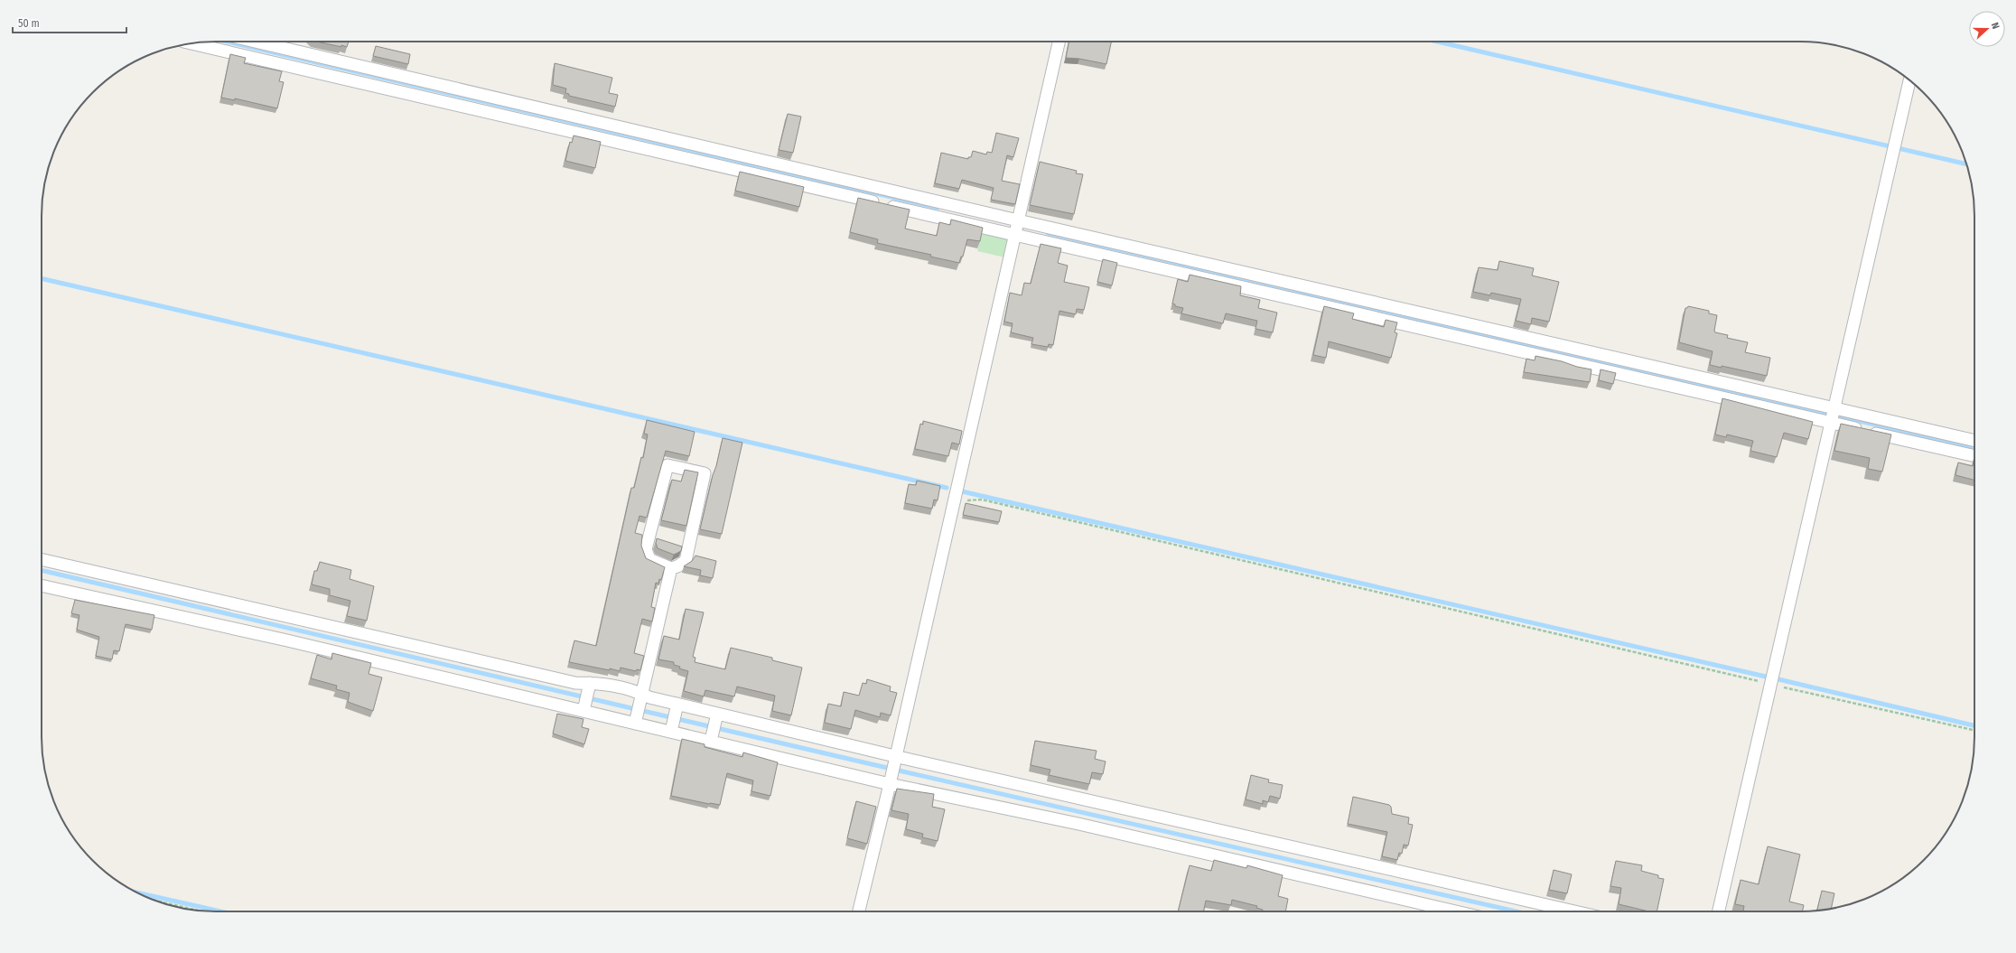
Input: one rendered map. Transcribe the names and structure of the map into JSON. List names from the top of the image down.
{
  "scale_bar": "50 m",
  "north": "right"
}
